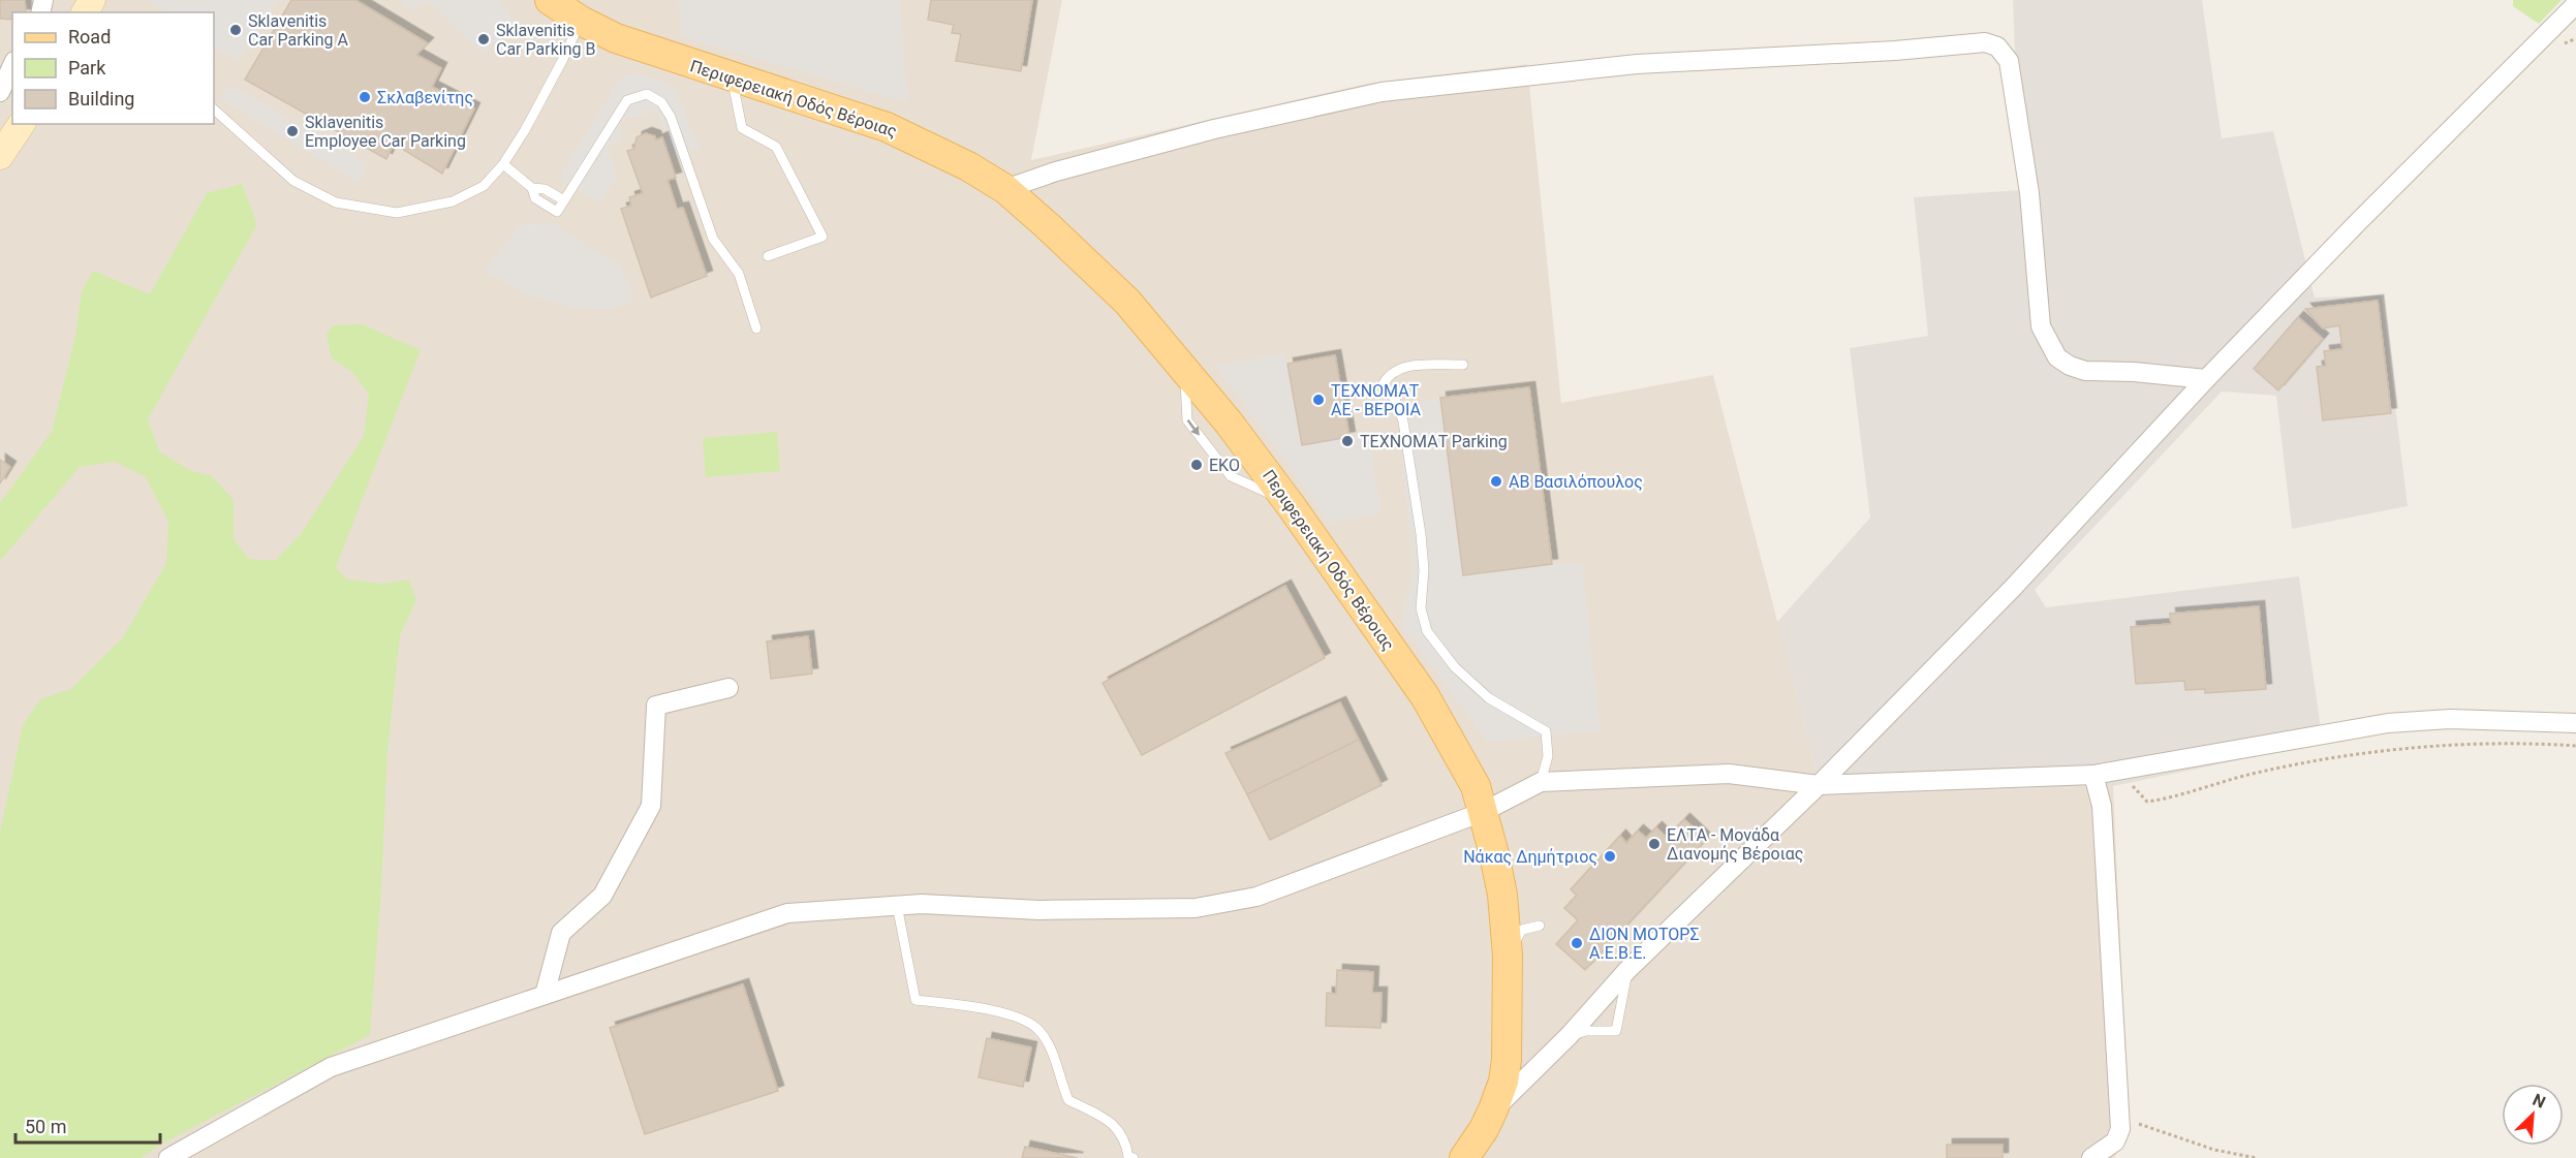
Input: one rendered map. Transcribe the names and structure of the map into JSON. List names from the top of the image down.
{
  "streets": {
    "main road": ["Περιφερειακή Οδός Βέροιας"]
  },
  "places": [
    "Sklavenitis Car Parking A",
    "Sklavenitis Car Parking B",
    "Σκλαβενίτης",
    "Sklavenitis Employee Car Parking",
    "ΤΕΧΝΟΜΑΤ ΑΕ - ΒΕΡΟΙΑ",
    "ΤΕΧΝΟΜΑΤ Parking",
    "EKO",
    "ΑΒ Βασιλόπουλος",
    "ΕΛΤΑ - Μονάδα Διανομής Βέροιας",
    "Νάκας Δημήτριος",
    "ΔΙΟΝ ΜΟΤΟΡΣ Α.Ε.Β.Ε."
  ],
  "legend": ["Road", "Park", "Building"],
  "scale_bar": "50 m",
  "north": "top right"
}
